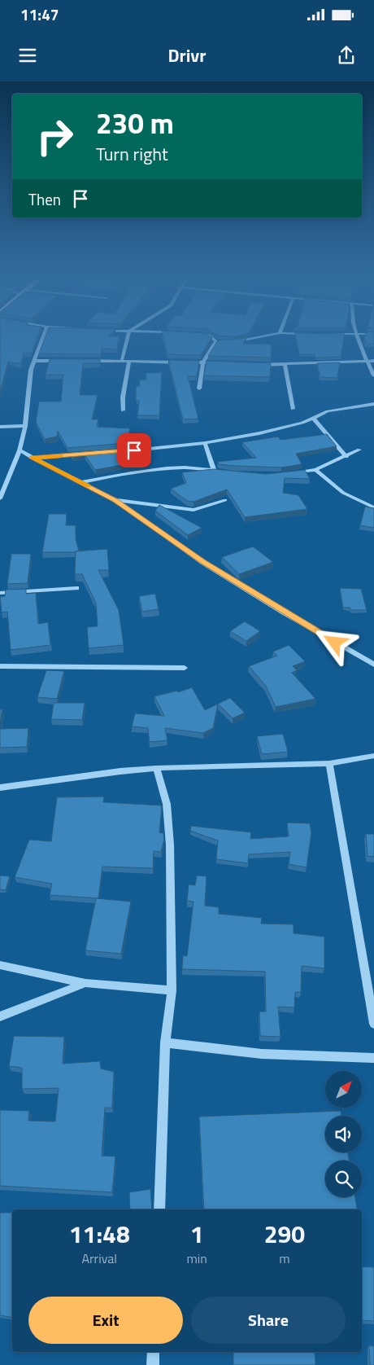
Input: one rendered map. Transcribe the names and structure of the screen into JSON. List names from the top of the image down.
{
  "north": "top right",
  "page": {
    "status": "11:47",
    "header": "Drivr",
    "turn": ["230 m", "Turn right"],
    "then": "Then",
    "eta": [
      "11:48",
      "Arrival",
      "1",
      "min",
      "290",
      "m"
    ],
    "buttons": ["Exit", "Share"]
  }
}
